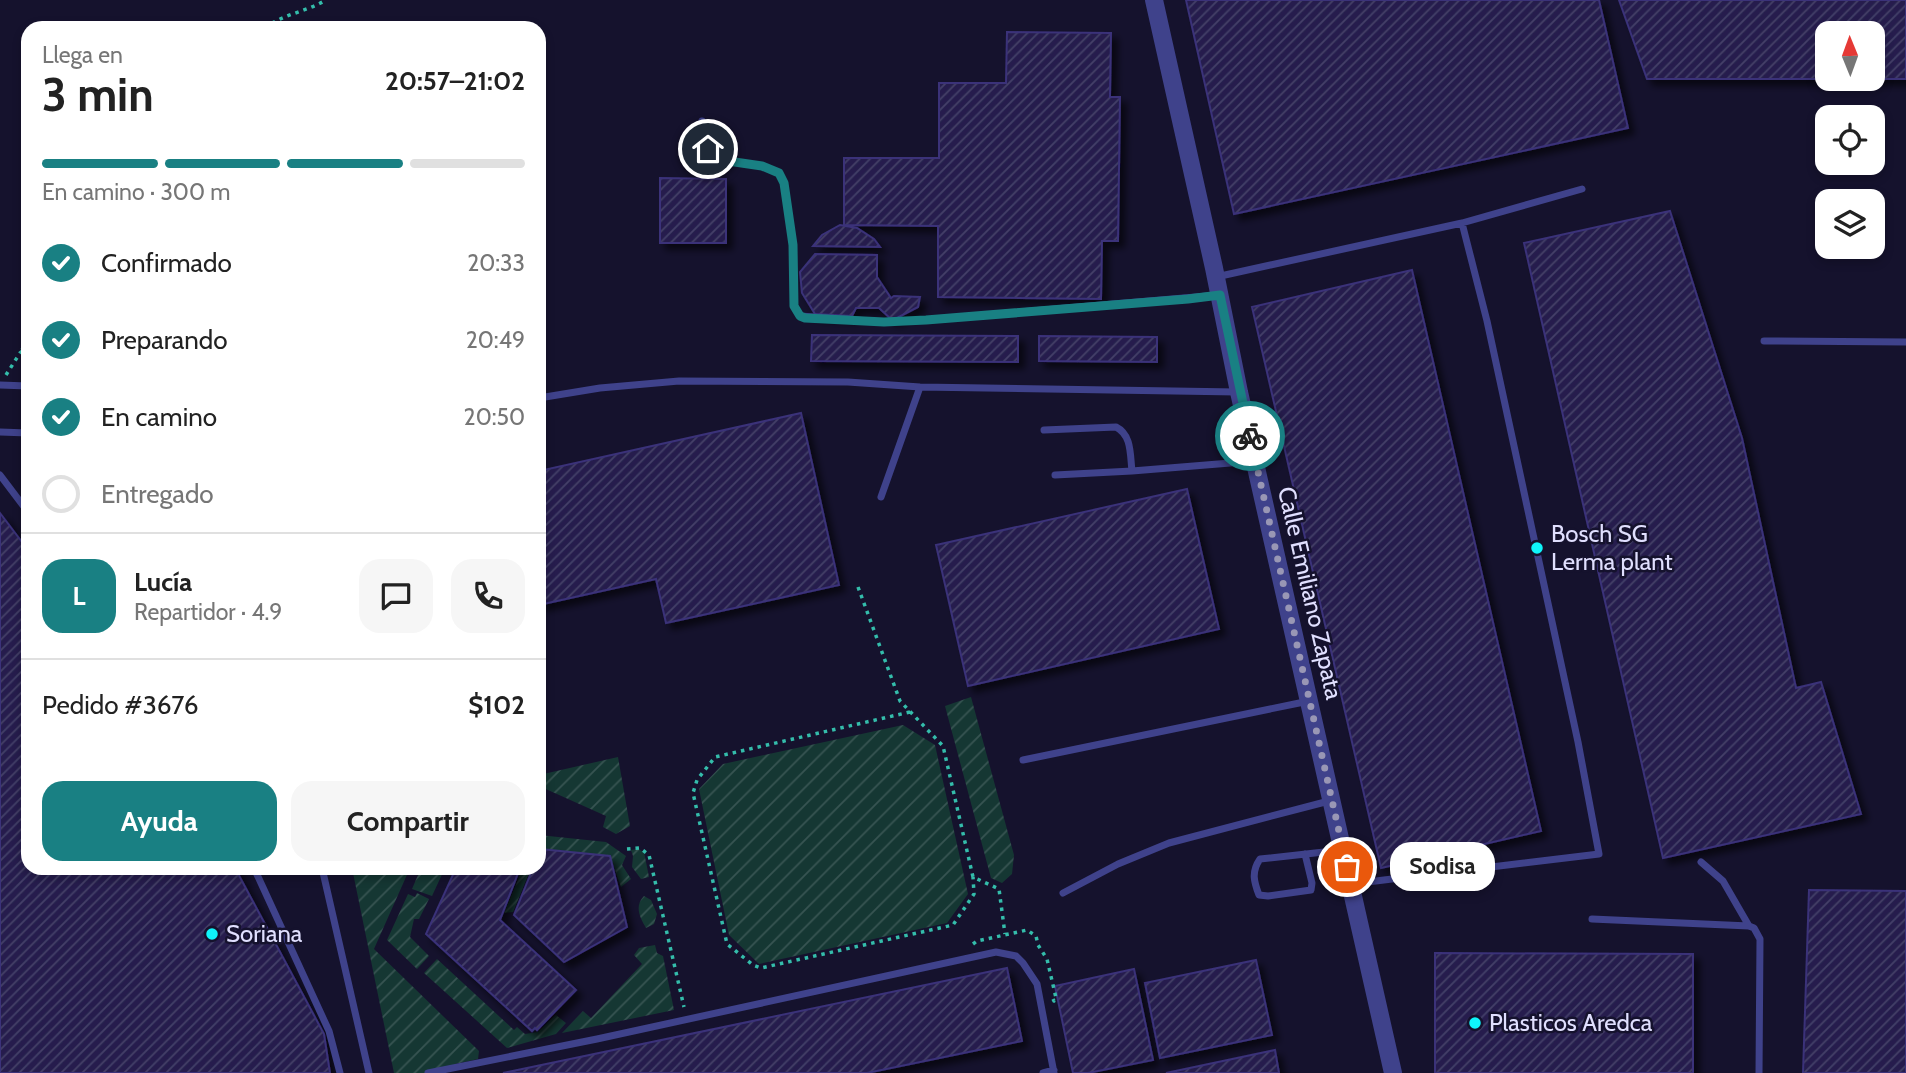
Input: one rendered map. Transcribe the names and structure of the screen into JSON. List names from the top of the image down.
{
  "streets": {
    "street": ["Calle Emiliano Zapata"]
  },
  "places": [
    "Bosch SG Lerma plant",
    "Sodisa",
    "Soriana",
    "Plasticos Aredca"
  ],
  "north": "top",
  "page": {
    "heading": ["3 min", "Llega en", "20:57–21:02"],
    "panel": [
      "Lucía",
      "Repartidor · 4.9",
      "Pedido #3676",
      "$102"
    ],
    "bar": "En camino · 300 m",
    "list": [
      ["Confirmado", "20:33"],
      ["Preparando", "20:49"],
      ["En camino", "20:50"],
      "Entregado"
    ],
    "round": "L",
    "buttons": ["Ayuda", "Compartir"],
    "bubble": "Sodisa"
  }
}
